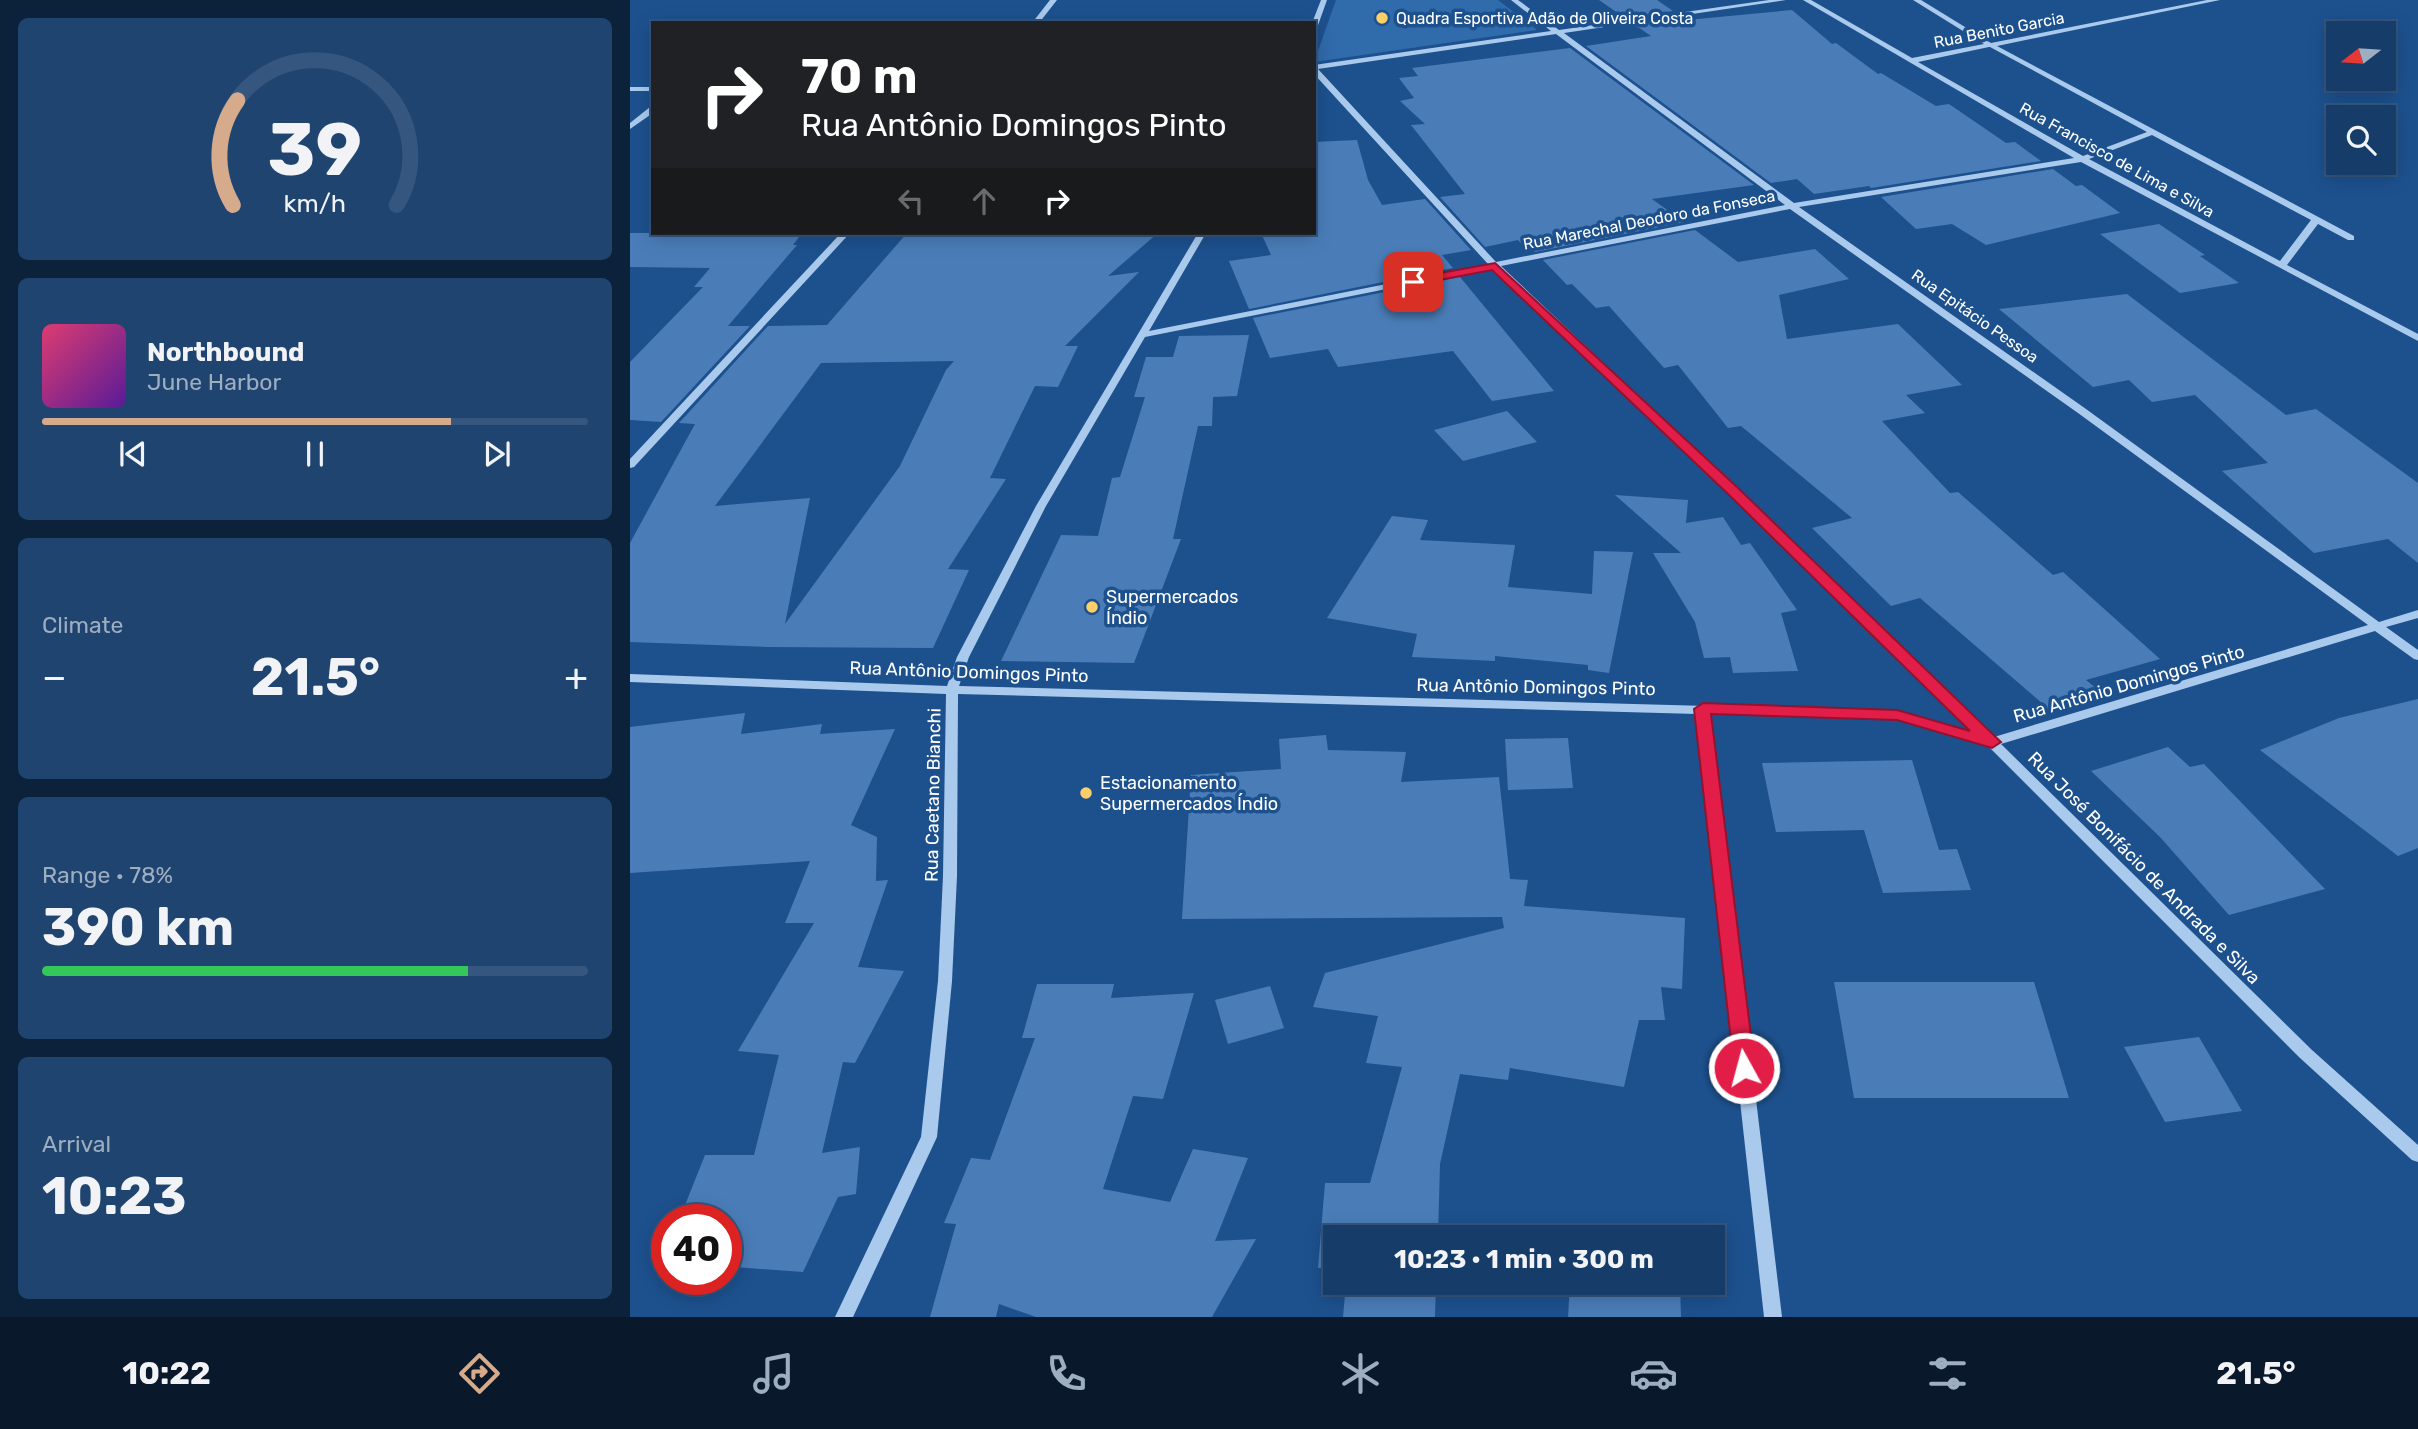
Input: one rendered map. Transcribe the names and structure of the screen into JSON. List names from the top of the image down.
{
  "streets": {
    "street": [
      "Rua Benito Garcia",
      "Rua Francisco de Lima e Silva",
      "Rua Marechal Deodoro da Fonseca",
      "Rua Epitácio Pessoa",
      "Rua Antônio Domingos Pinto",
      "Rua Caetano Bianchi",
      "Rua José Bonifácio de Andrada e Silva"
    ]
  },
  "crossings": [
    ["Rua Benito Garcia", "Rua Francisco de Lima e Silva"],
    ["Rua Francisco de Lima e Silva", "Rua Marechal Deodoro da Fonseca"],
    ["Rua Marechal Deodoro da Fonseca", "Rua Epitácio Pessoa"],
    ["Rua Marechal Deodoro da Fonseca", "Rua Caetano Bianchi"],
    ["Rua Marechal Deodoro da Fonseca", "Rua José Bonifácio de Andrada e Silva"],
    ["Rua Epitácio Pessoa", "Rua Antônio Domingos Pinto"],
    ["Rua Antônio Domingos Pinto", "Rua Caetano Bianchi"],
    ["Rua Antônio Domingos Pinto", "Rua José Bonifácio de Andrada e Silva"]
  ],
  "places": ["Quadra Esportiva Adão de Oliveira Costa", "Supermercados Índio", "Estacionamento Supermercados Índio"],
  "north": "left",
  "page": {
    "turn": ["70 m", "Rua Antônio Domingos Pinto"],
    "song": ["Northbound", "June Harbor"],
    "tile": [
      "Climate",
      ["Range · 78%", "390 km"],
      ["Arrival", "10:23"]
    ],
    "heat": ["−", "21.5°", "+"],
    "limit": "40",
    "trip": "10:23 · 1 min · 300 m",
    "tabs": ["10:22", "21.5°"],
    "gauge": ["39", "km/h"]
  }
}
